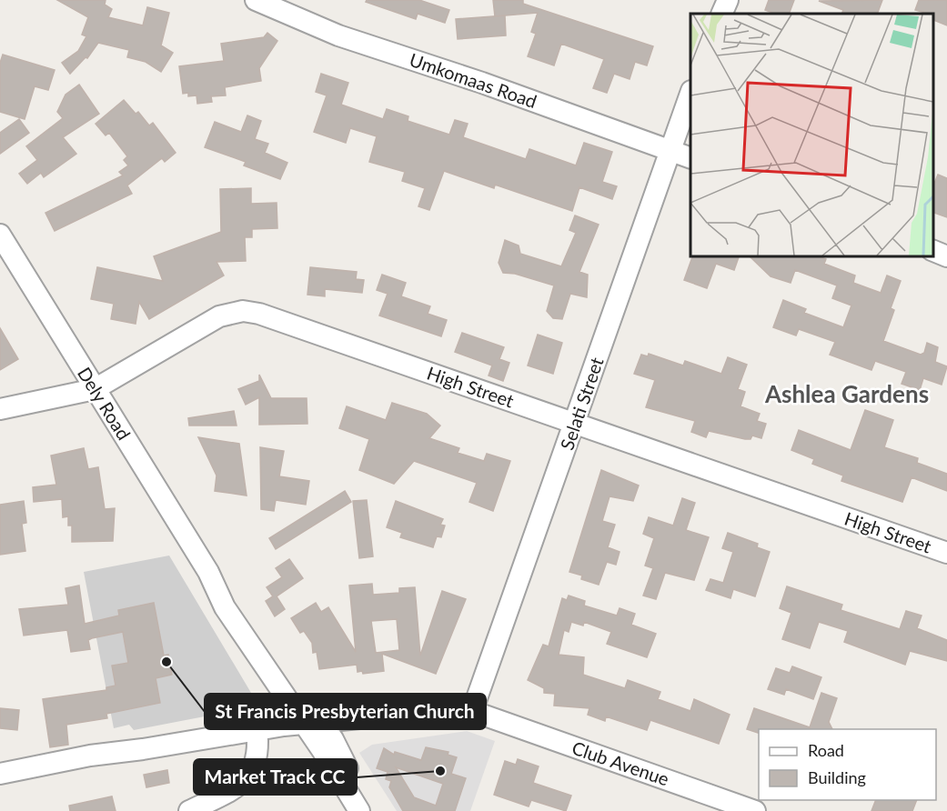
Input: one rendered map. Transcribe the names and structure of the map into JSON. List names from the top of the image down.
{
  "streets": {
    "street": [
      "Umkomaas Road",
      "High Street",
      "Dely Road",
      "Selati Street",
      "Club Avenue"
    ]
  },
  "crossings": [
    ["Umkomaas Road", "Selati Street"],
    ["High Street", "Dely Road"],
    ["High Street", "Selati Street"],
    ["Dely Road", "Club Avenue"],
    ["Selati Street", "Club Avenue"]
  ],
  "districts": ["Ashlea Gardens"],
  "places": ["St Francis Presbyterian Church", "Market Track CC"],
  "legend": ["Road", "Building"]
}
